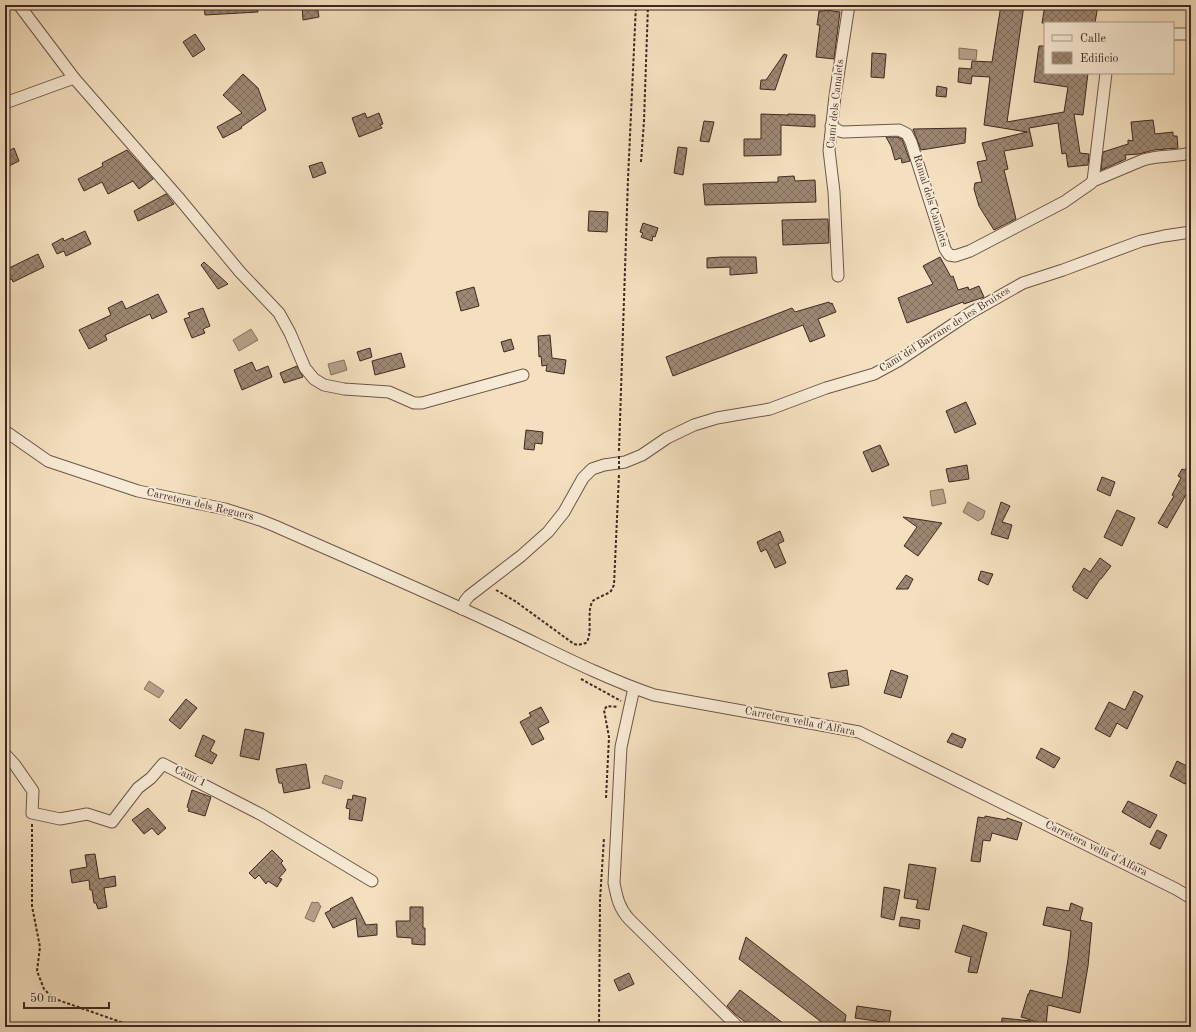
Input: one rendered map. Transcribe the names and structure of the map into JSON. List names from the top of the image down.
{
  "streets": {
    "street": [
      "Camí dels Canalets",
      "Ramal dels Canalets",
      "Camí del Barranc de les Bruixes",
      "Carretera dels Reguers",
      "Carretera vella d'Alfara",
      "Camí 1"
    ]
  },
  "crossings": [
    ["Camí dels Canalets", "Ramal dels Canalets"],
    ["Camí del Barranc de les Bruixes", "Carretera dels Reguers"],
    ["Camí del Barranc de les Bruixes", "Carretera vella d'Alfara"],
    ["Carretera dels Reguers", "Carretera vella d'Alfara"]
  ],
  "legend": ["Calle", "Edificio"],
  "scale_bar": "50 m"
}
